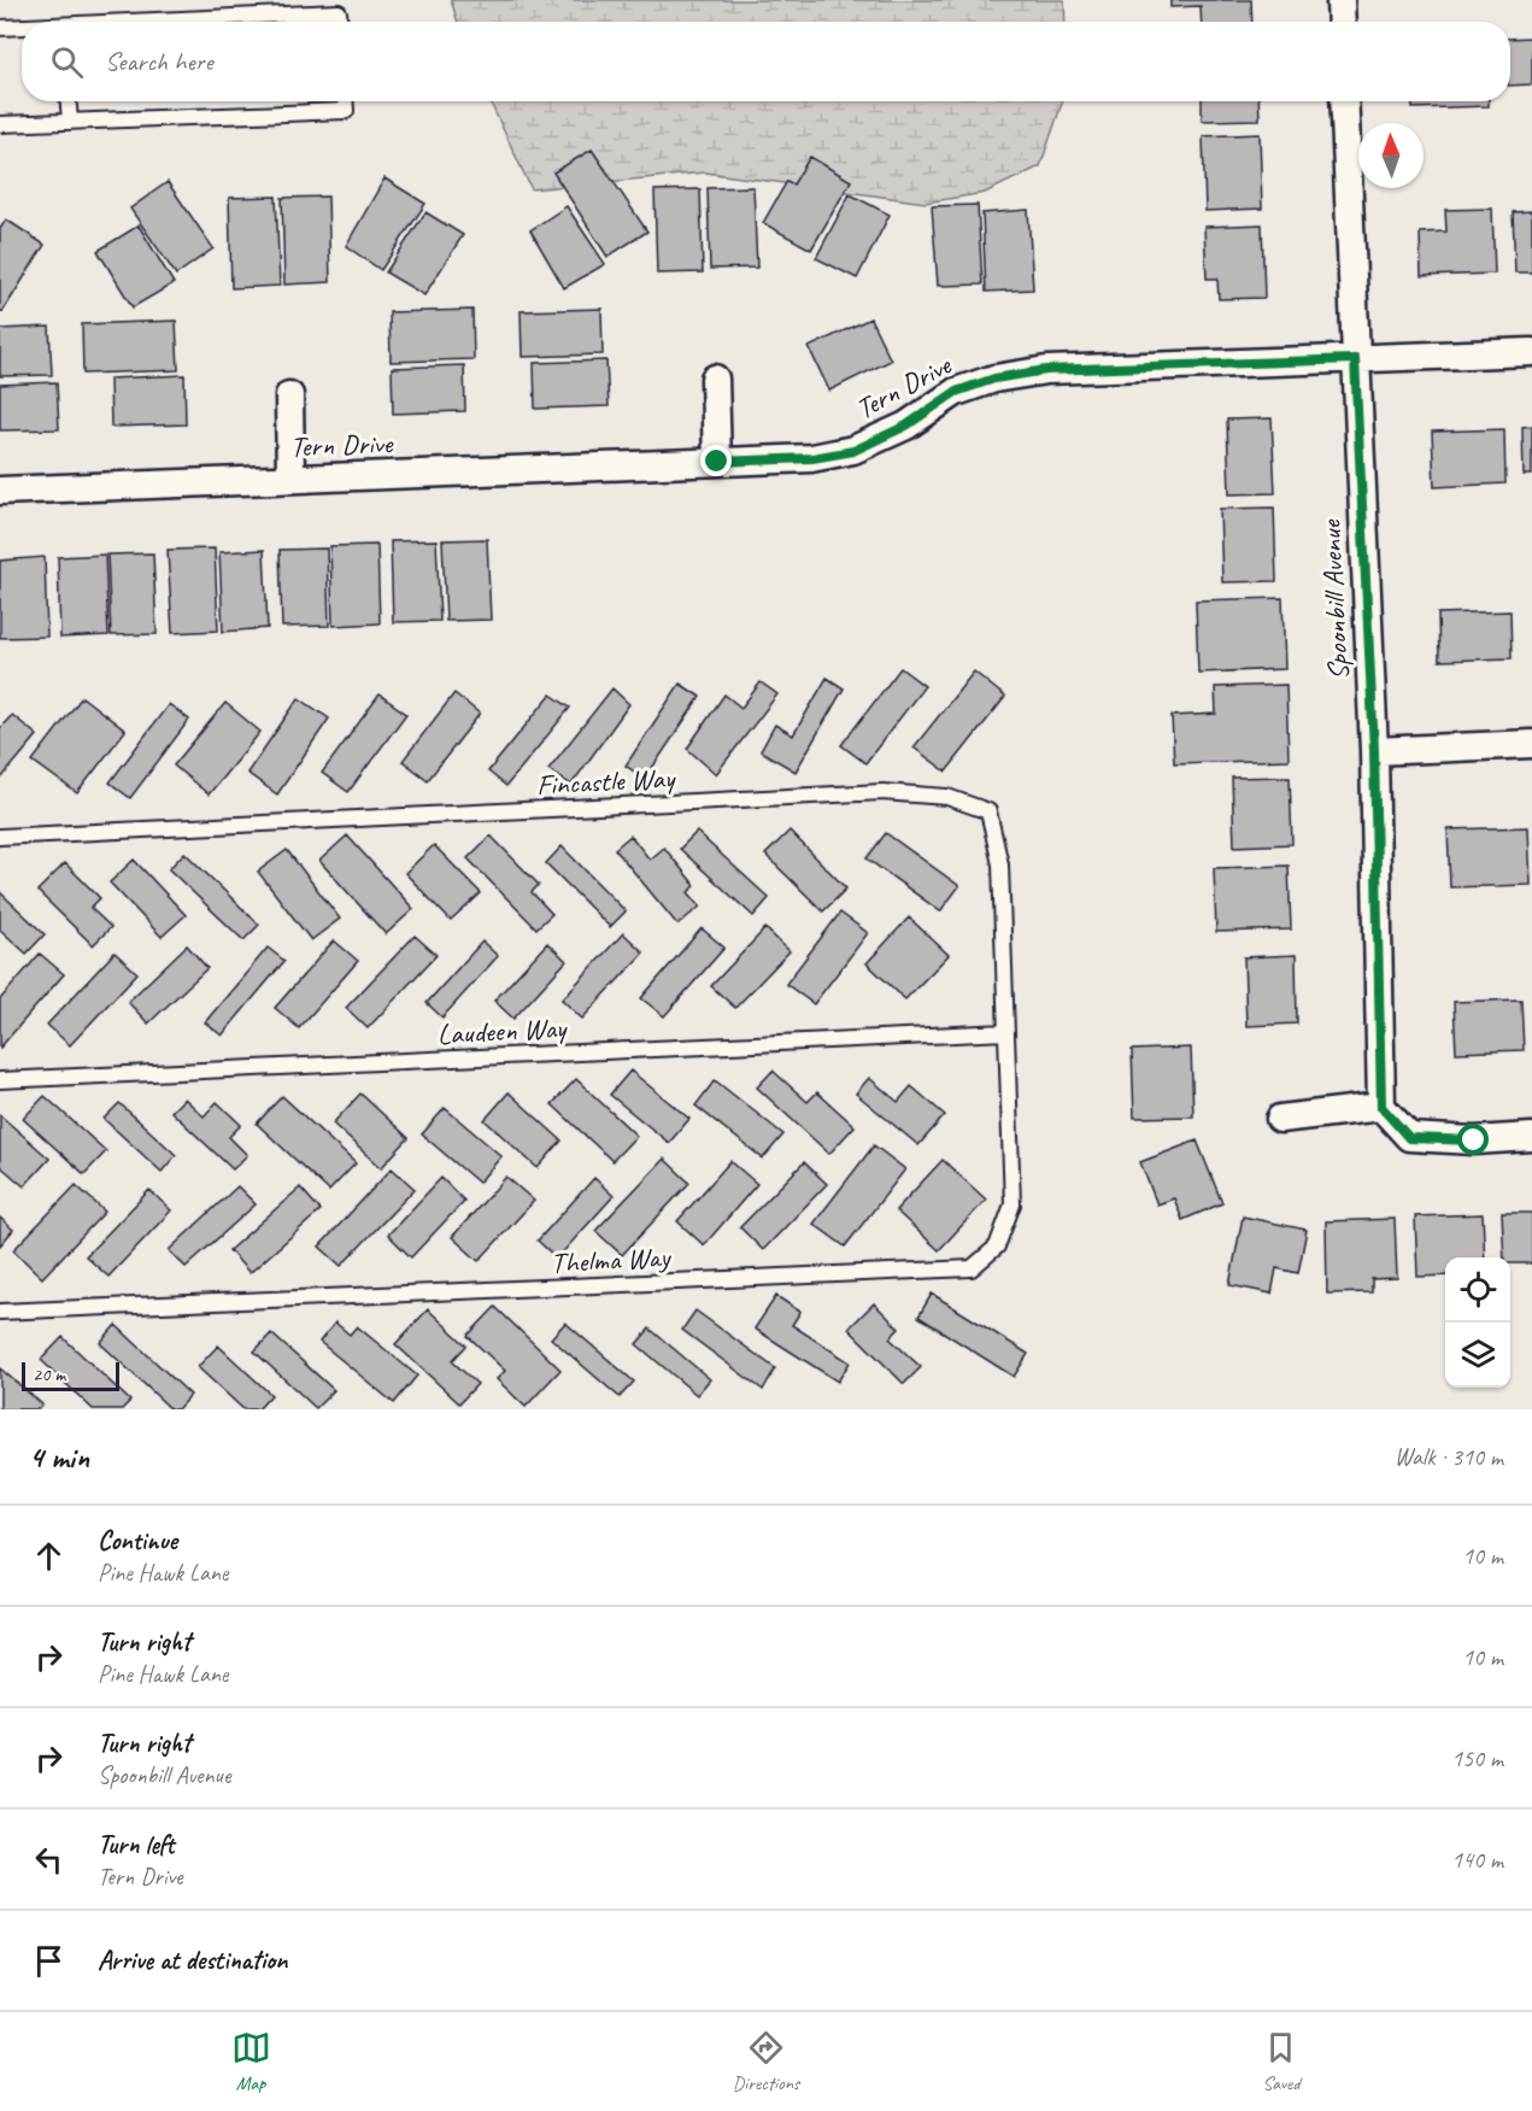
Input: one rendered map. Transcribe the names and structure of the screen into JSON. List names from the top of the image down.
{
  "streets": {
    "street": ["Tern Drive", "Spoonbill Avenue"],
    "lane": ["Fincastle Way", "Laudeen Way", "Thelma Way"]
  },
  "crossings": [
    ["Tern Drive", "Spoonbill Avenue"],
    ["Fincastle Way", "Laudeen Way"],
    ["Fincastle Way", "Thelma Way"],
    ["Laudeen Way", "Thelma Way"]
  ],
  "scale_bar": "20 m",
  "north": "top",
  "page": {
    "search": "Search here",
    "scale": "20 m",
    "heading": ["4 min", "Walk · 310 m"],
    "list": [
      ["Continue", "Pine Hawk Lane", "10 m"],
      ["Turn right", "Pine Hawk Lane", "10 m"],
      ["Turn right", "Spoonbill Avenue", "150 m"],
      ["Turn left", "Tern Drive", "140 m"],
      "Arrive at destination"
    ],
    "nav": ["Map", "Directions", "Saved"]
  }
}
